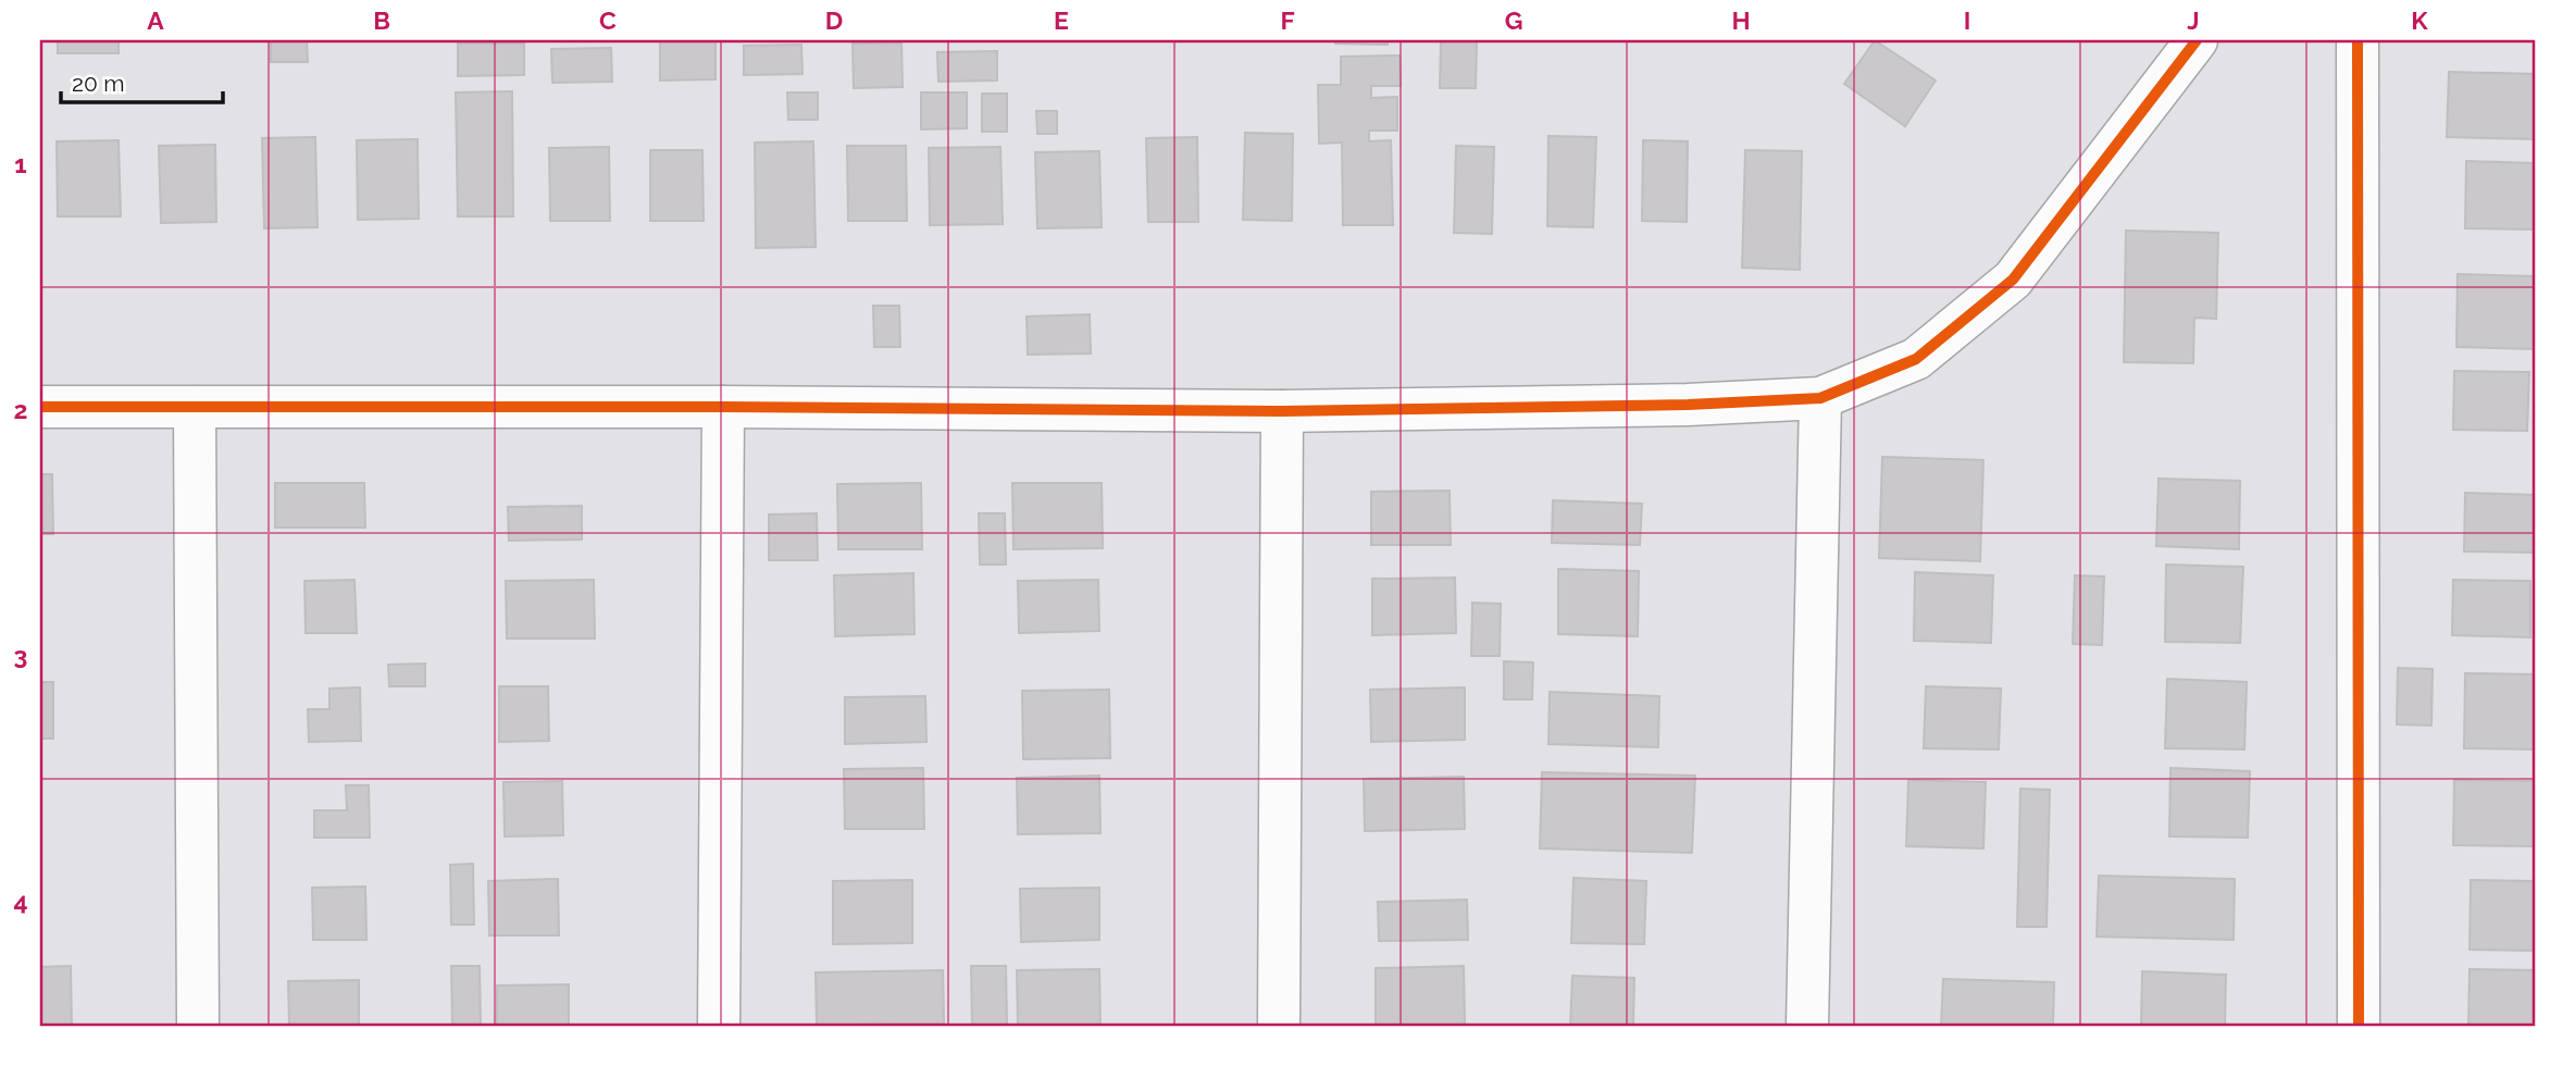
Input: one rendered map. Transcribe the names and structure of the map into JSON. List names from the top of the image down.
{
  "scale_bar": "20 m",
  "grid": {
    "columns": [
      "A",
      "B",
      "C",
      "D",
      "E",
      "F",
      "G",
      "H",
      "I",
      "J",
      "K"
    ],
    "rows": [
      "1",
      "2",
      "3",
      "4"
    ]
  }
}
